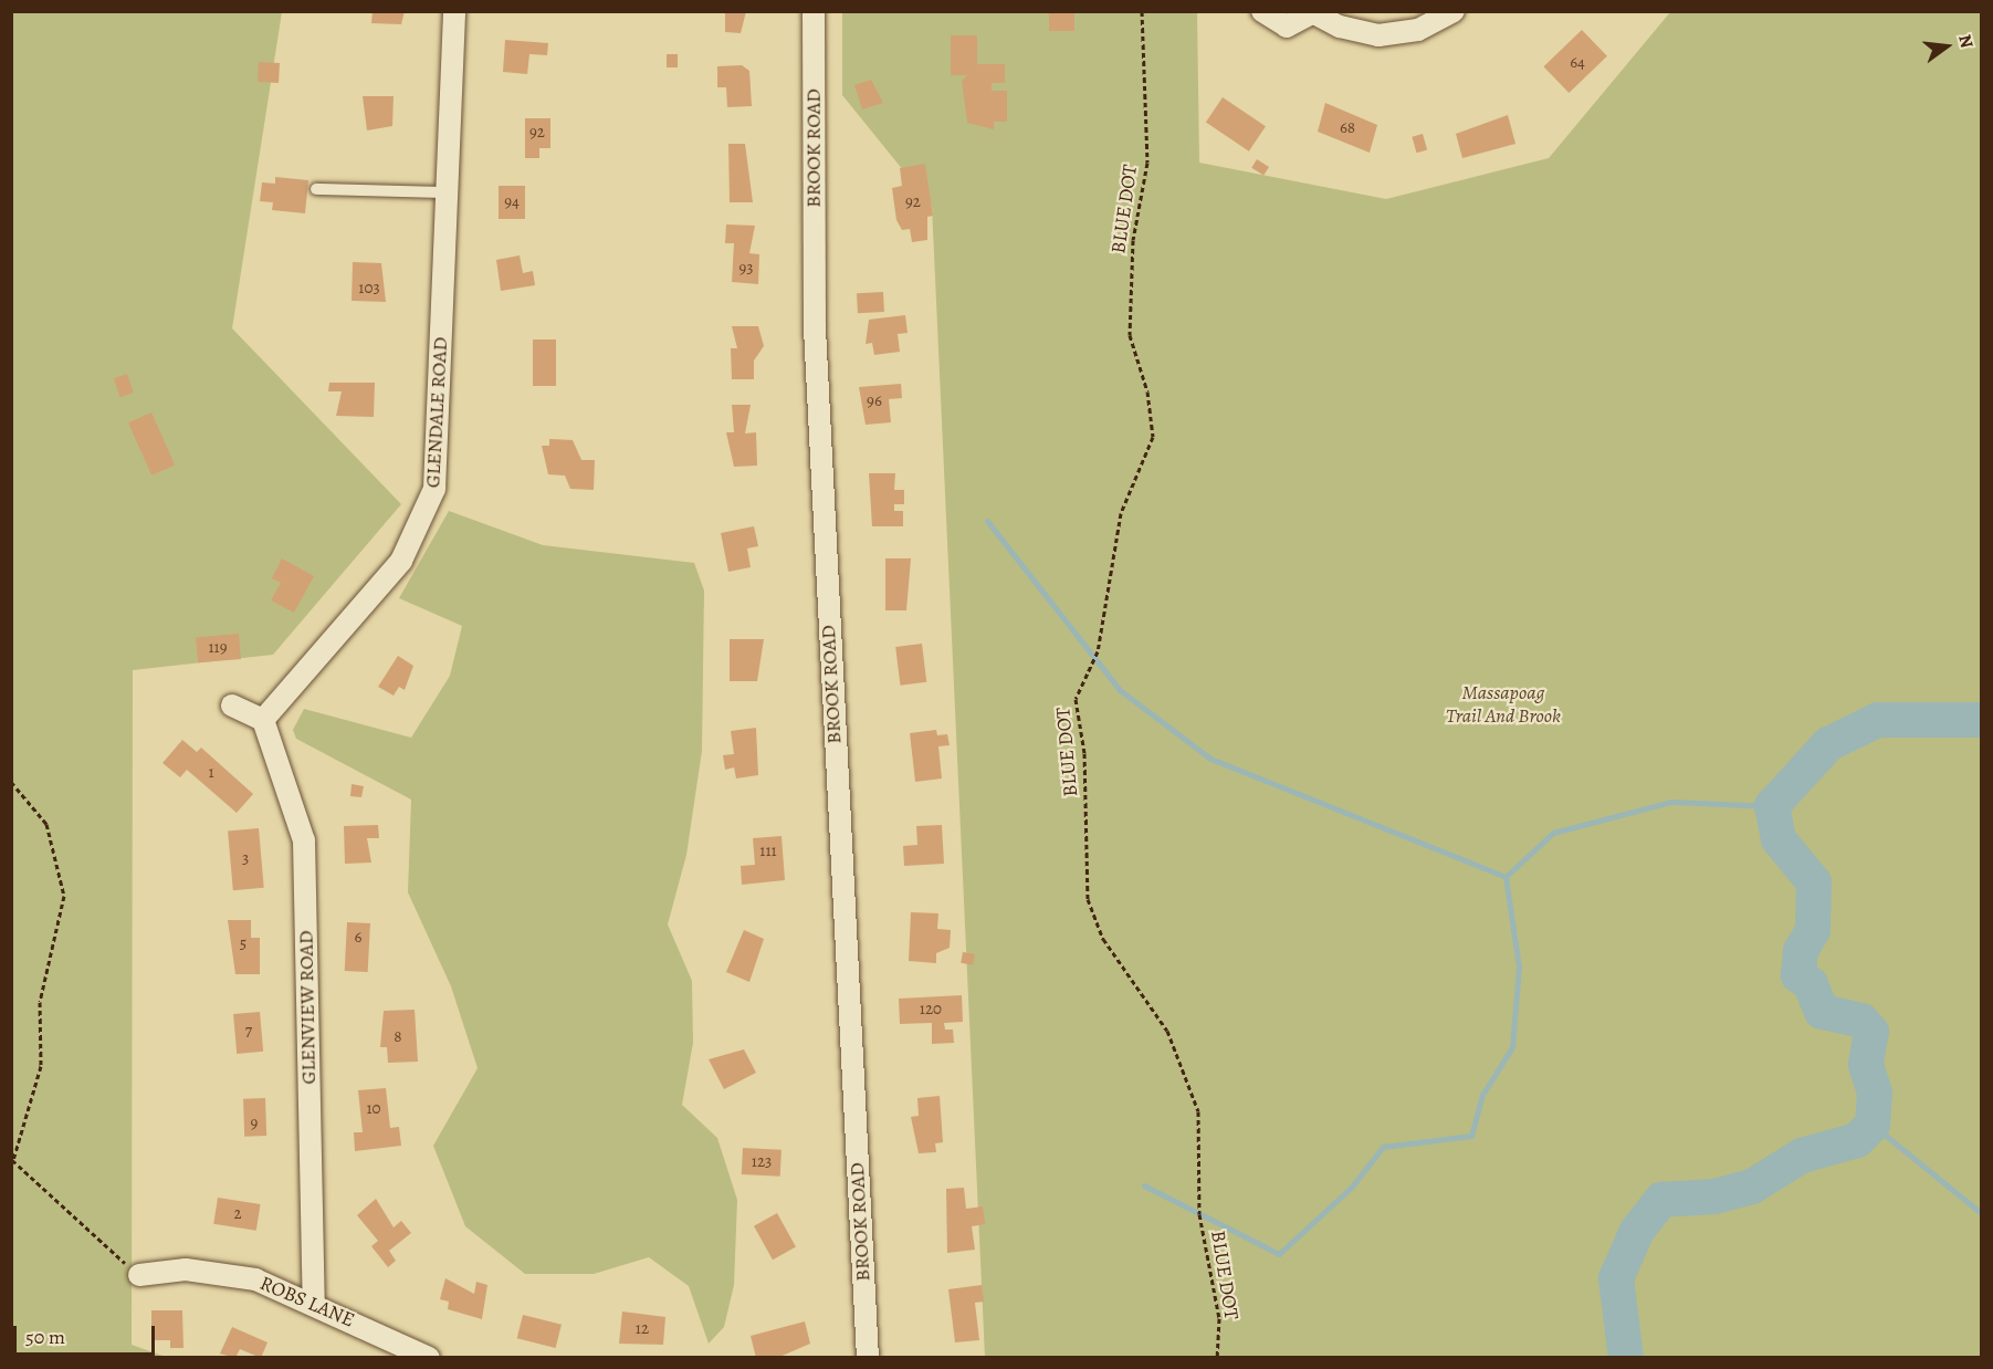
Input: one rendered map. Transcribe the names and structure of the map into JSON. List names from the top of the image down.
{
  "streets": {
    "street": [
      "BROOK ROAD",
      "GLENDALE ROAD",
      "GLENVIEW ROAD",
      "ROBS LANE"
    ],
    "path": ["BLUE DOT"]
  },
  "crossings": [
    ["GLENDALE ROAD", "GLENVIEW ROAD"],
    ["GLENVIEW ROAD", "ROBS LANE"]
  ],
  "parks": ["Massapoag Trail And Brook"],
  "house_numbers": [
    "64",
    "68",
    "92",
    "94",
    "92",
    "93",
    "103",
    "96",
    "119",
    "1",
    "111",
    "3",
    "6",
    "5",
    "120",
    "7",
    "8",
    "10",
    "9",
    "123",
    "2",
    "12"
  ],
  "scale_bar": "50 m",
  "north": "right"
}
